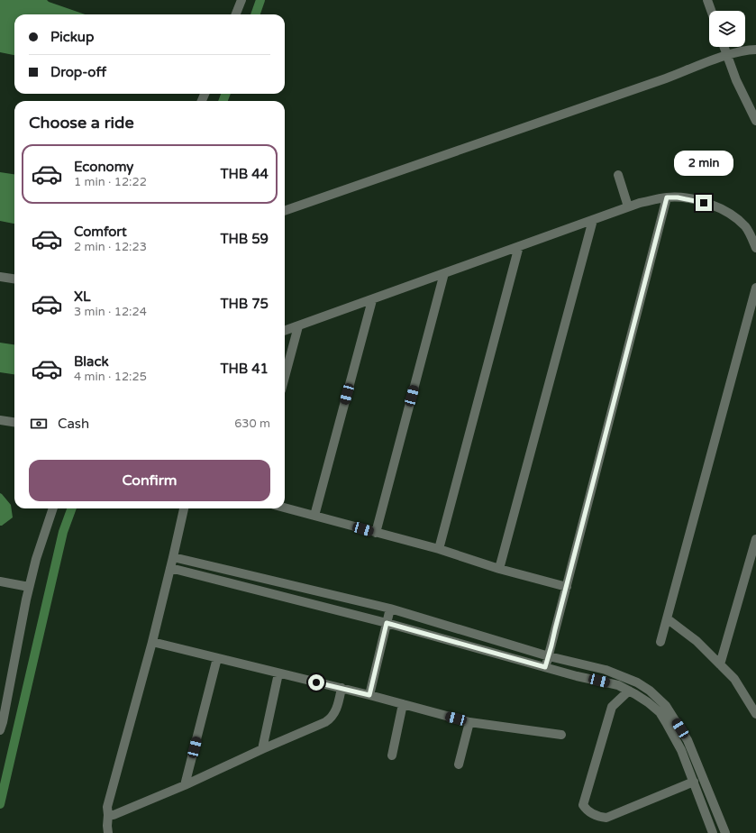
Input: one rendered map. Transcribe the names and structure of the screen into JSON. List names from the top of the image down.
{
  "page": {
    "banner": ["Pickup", "Drop-off"],
    "heading": "Choose a ride",
    "list": [
      {
        "name": "Economy",
        "note": "1 min · 12:22",
        "value": "THB 44"
      },
      {
        "name": "Comfort",
        "note": "2 min · 12:23",
        "value": "THB 59"
      },
      {
        "name": "XL",
        "note": "3 min · 12:24",
        "value": "THB 75"
      },
      {
        "name": "Black",
        "note": "4 min · 12:25",
        "value": "THB 41"
      }
    ],
    "bubble": "2 min",
    "pay": ["Cash", "630 m"],
    "buttons": "Confirm"
  }
}
